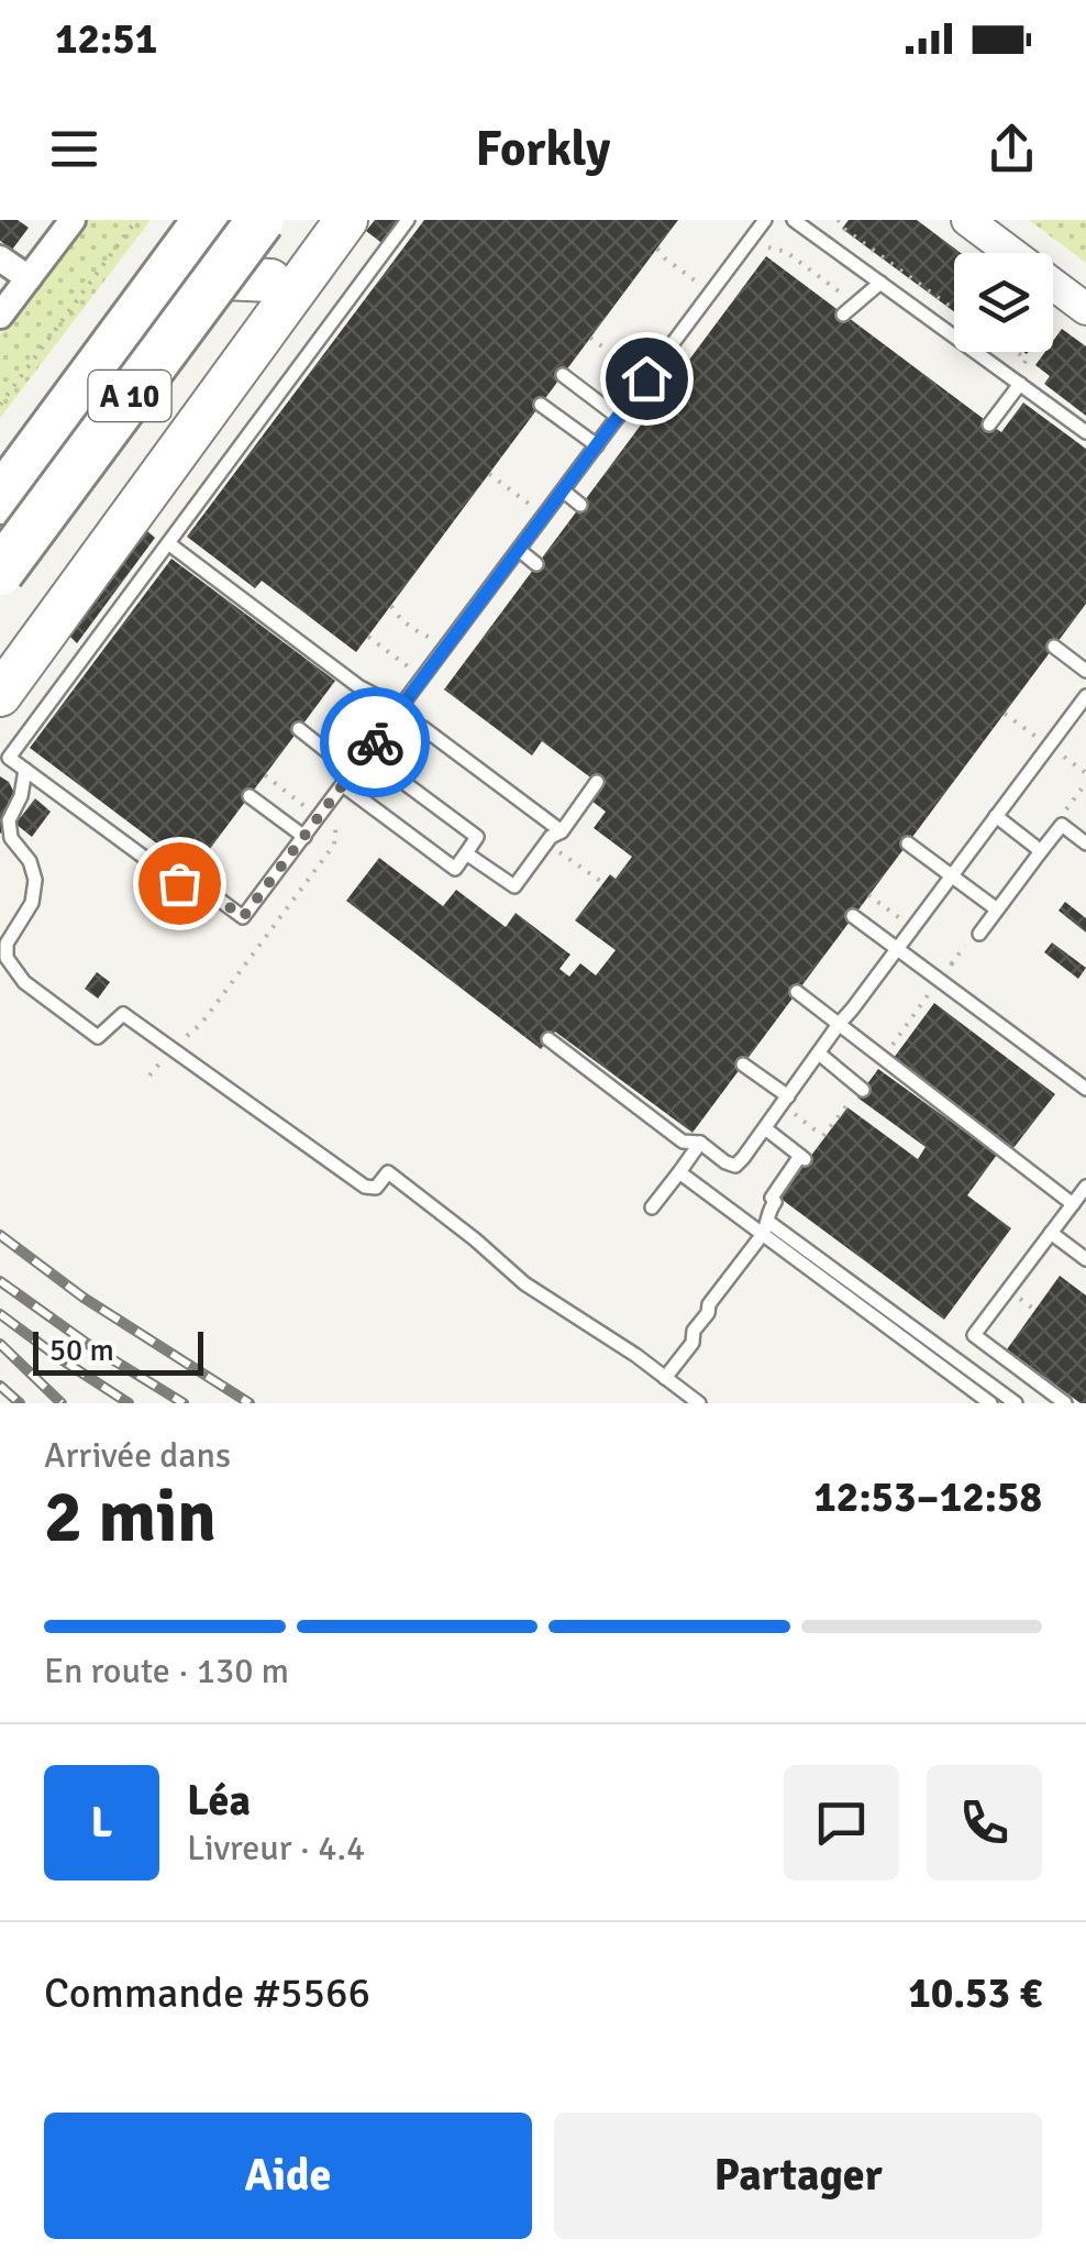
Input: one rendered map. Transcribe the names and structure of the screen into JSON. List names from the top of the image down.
{
  "streets": {
    "highway": ["A 10"]
  },
  "scale_bar": "50 m",
  "page": {
    "status": "12:51",
    "header": "Forkly",
    "scale": "50 m",
    "heading": ["2 min", "Arrivée dans", "12:53–12:58"],
    "panel": [
      "Léa",
      "Livreur · 4.4",
      "Commande #5566",
      "10.53 €"
    ],
    "bar": "En route · 130 m",
    "round": "L",
    "buttons": ["Aide", "Partager"]
  }
}
